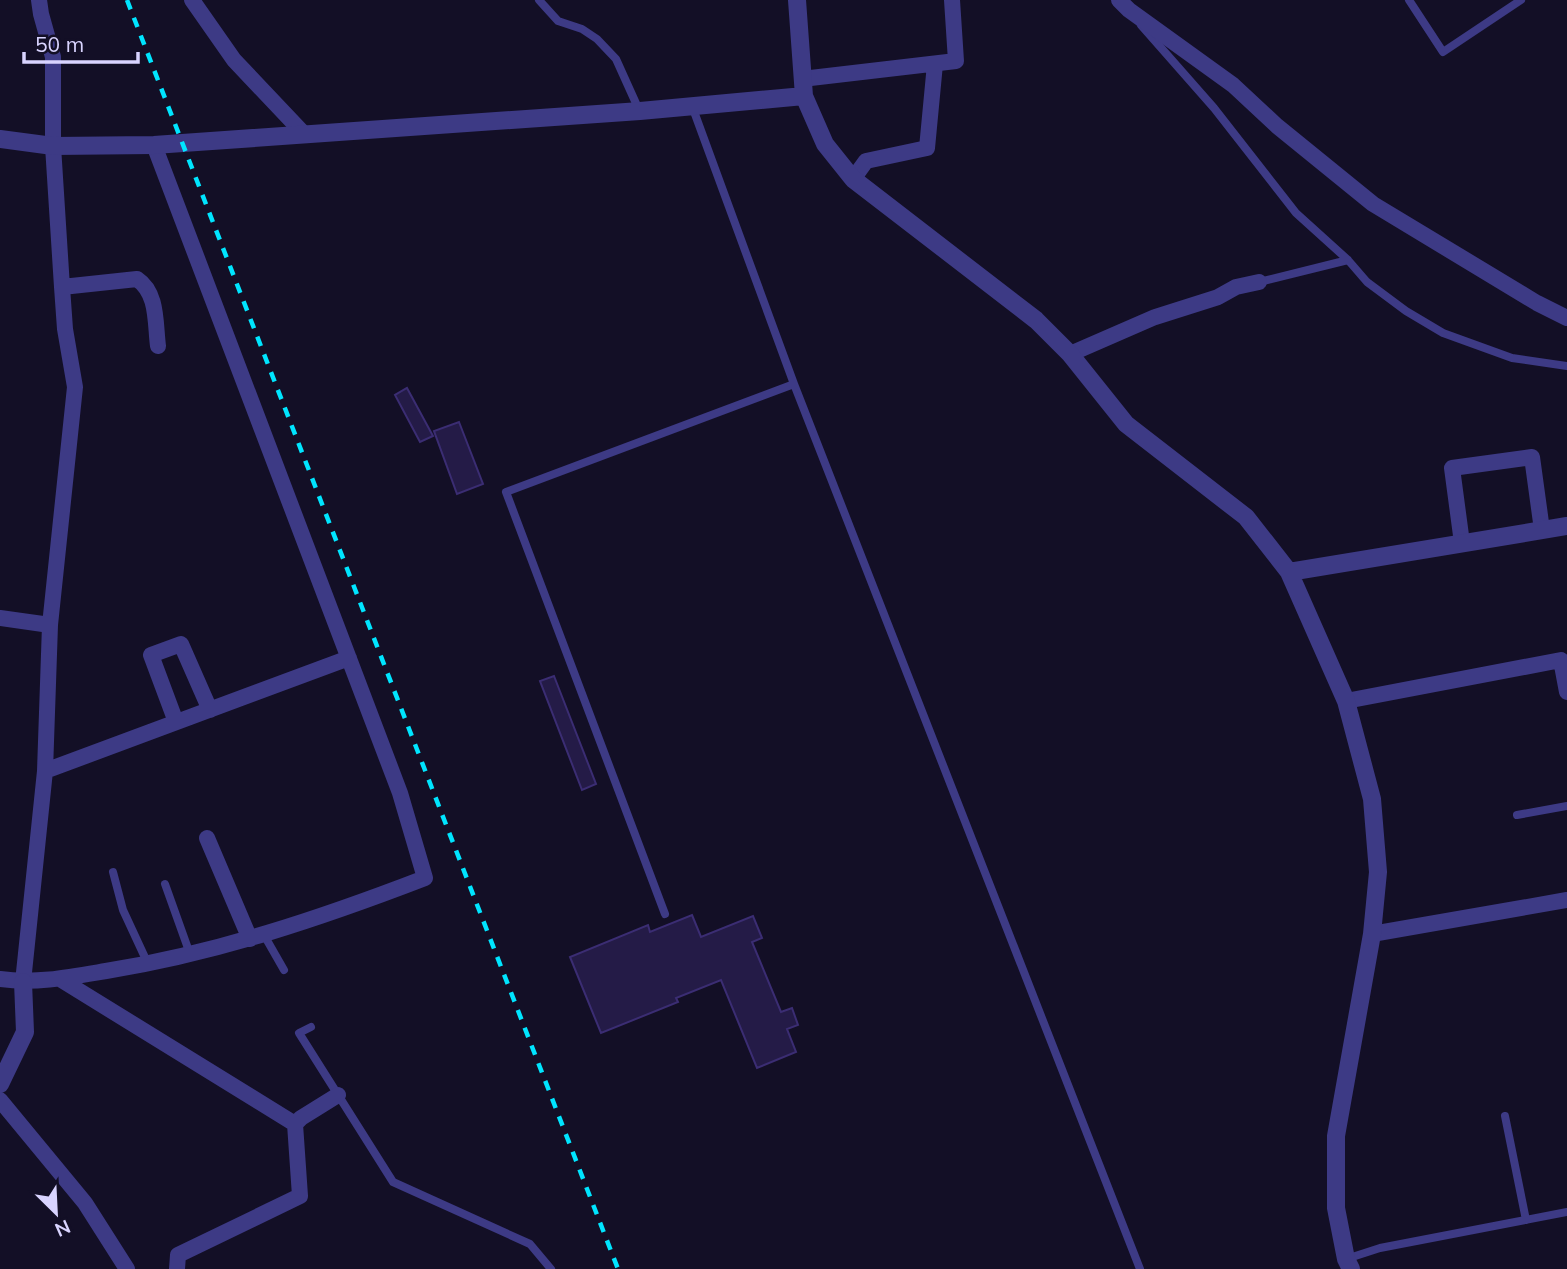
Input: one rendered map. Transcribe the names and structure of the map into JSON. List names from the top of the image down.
{
  "scale_bar": "50 m",
  "north": "bottom right"
}
